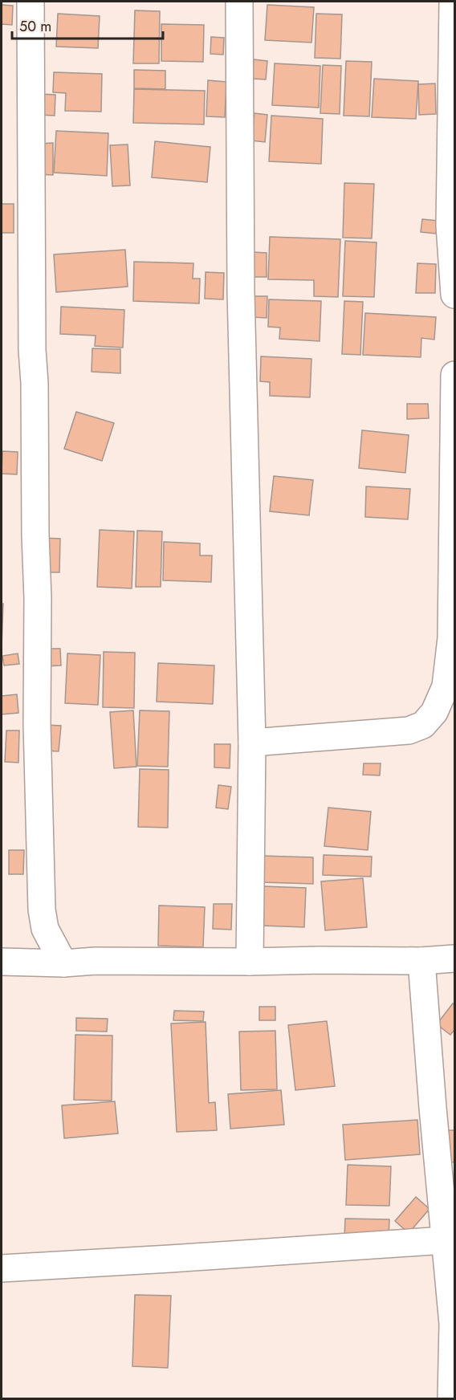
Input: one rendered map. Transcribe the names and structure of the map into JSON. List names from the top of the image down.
{
  "scale_bar": "50 m"
}
